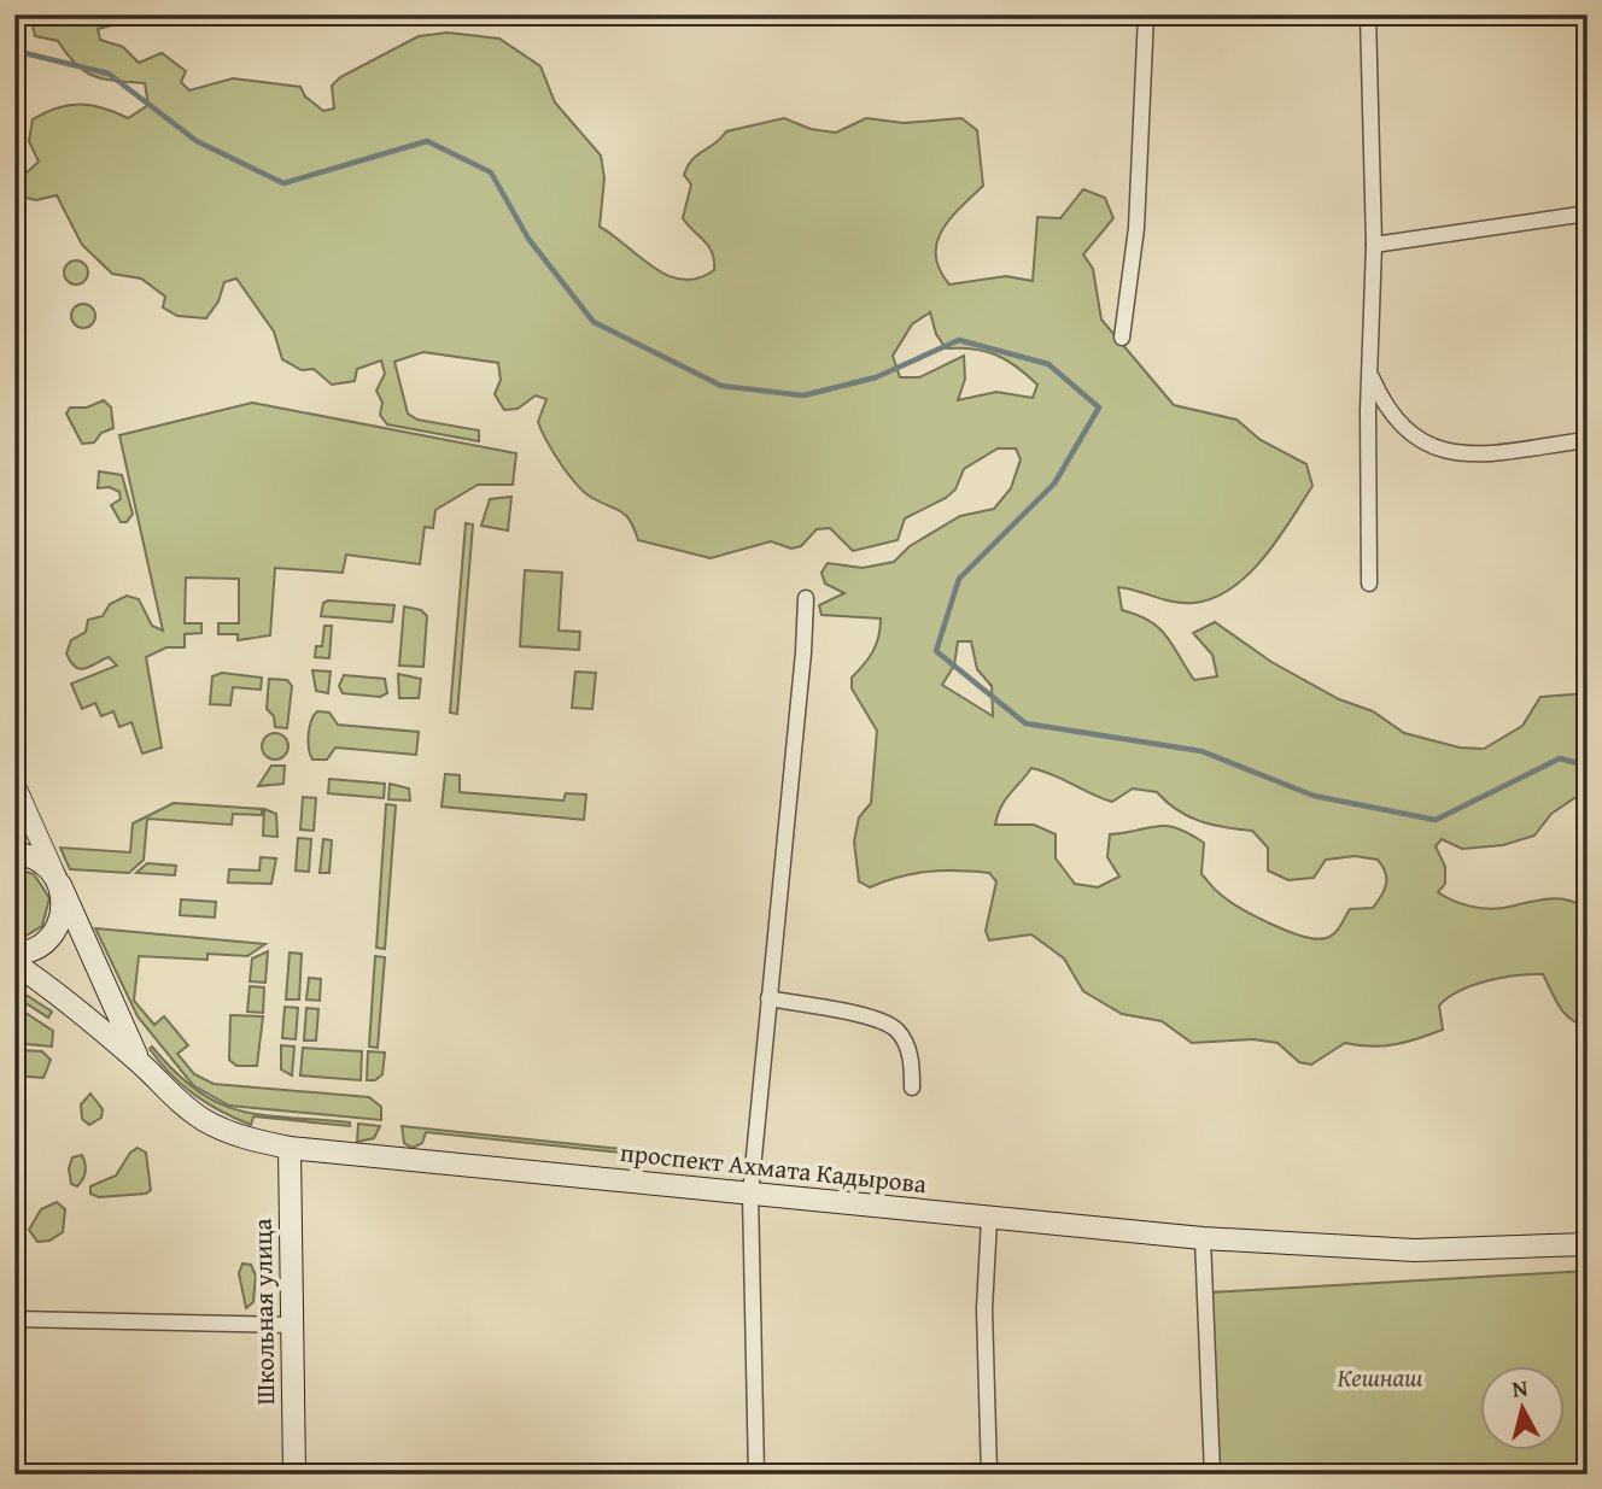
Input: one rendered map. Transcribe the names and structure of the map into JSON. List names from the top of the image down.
{
  "streets": {
    "main road": ["проспект Ахмата Кадырова", "Школьная улица"]
  },
  "crossings": [
    ["проспект Ахмата Кадырова", "Школьная улица"]
  ],
  "parks": ["Кешнаш"],
  "north": "top"
}
